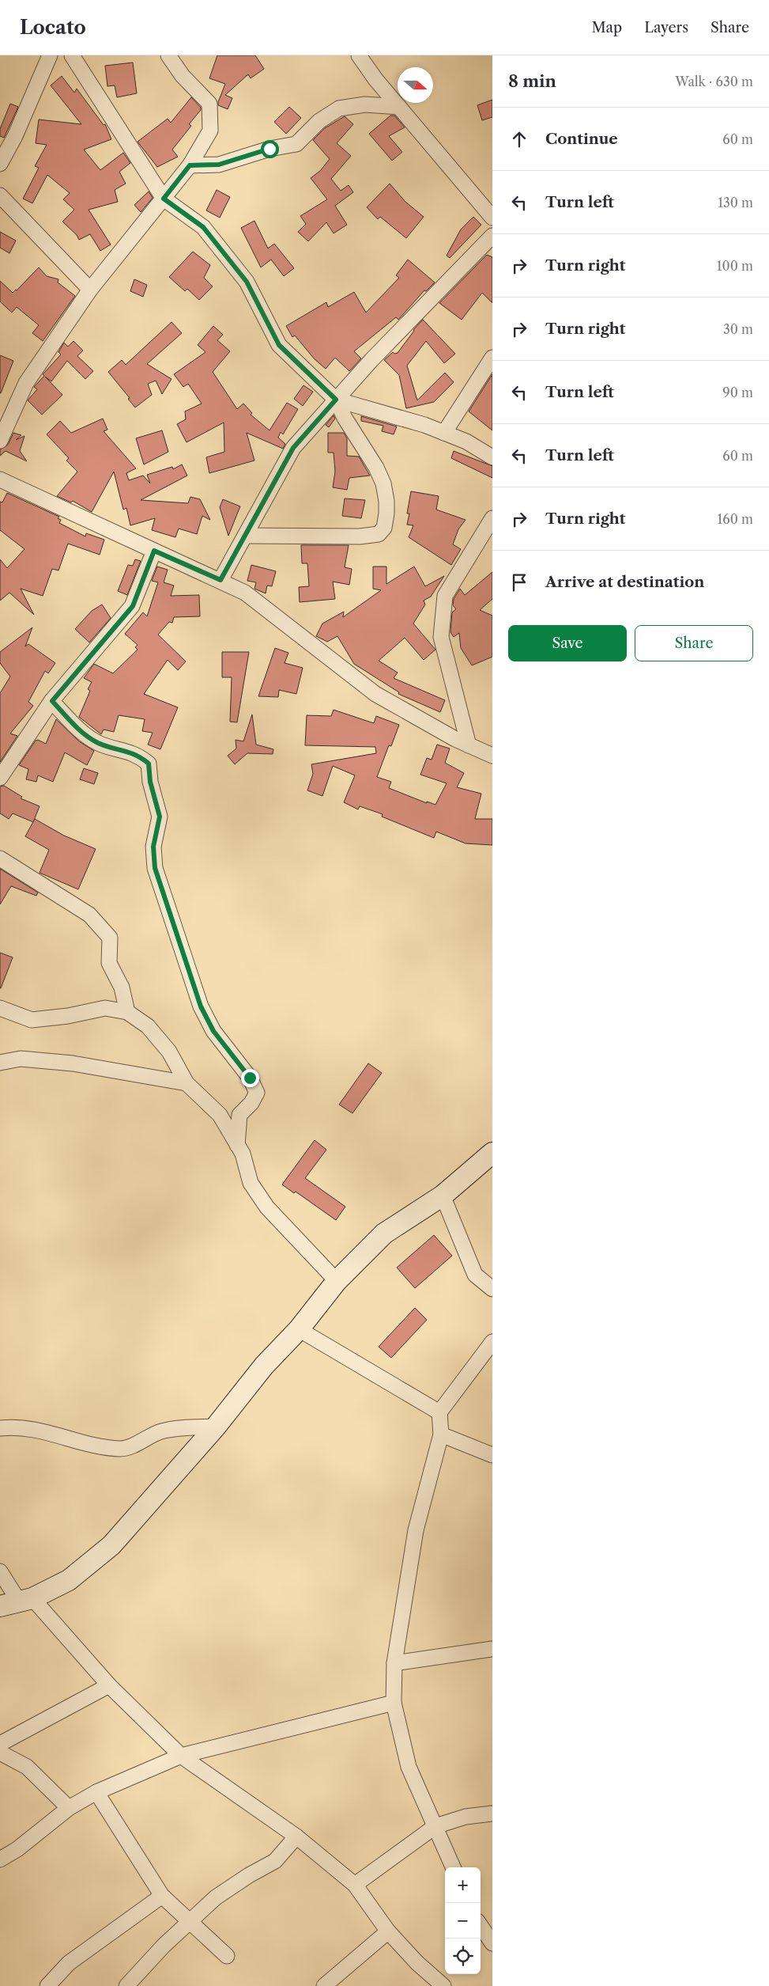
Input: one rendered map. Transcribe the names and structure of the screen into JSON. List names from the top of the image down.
{
  "north": "right",
  "page": {
    "header": "Locato",
    "nav": ["Map", "Layers", "Share"],
    "heading": ["8 min", "Walk · 630 m"],
    "list": [
      ["Continue", "60 m"],
      ["Turn left", "130 m"],
      ["Turn right", "100 m"],
      ["Turn right", "30 m"],
      ["Turn left", "90 m"],
      ["Turn left", "60 m"],
      ["Turn right", "160 m"],
      "Arrive at destination"
    ],
    "buttons": ["Save", "Share"],
    "map_buttons": ["+", "−"]
  }
}
